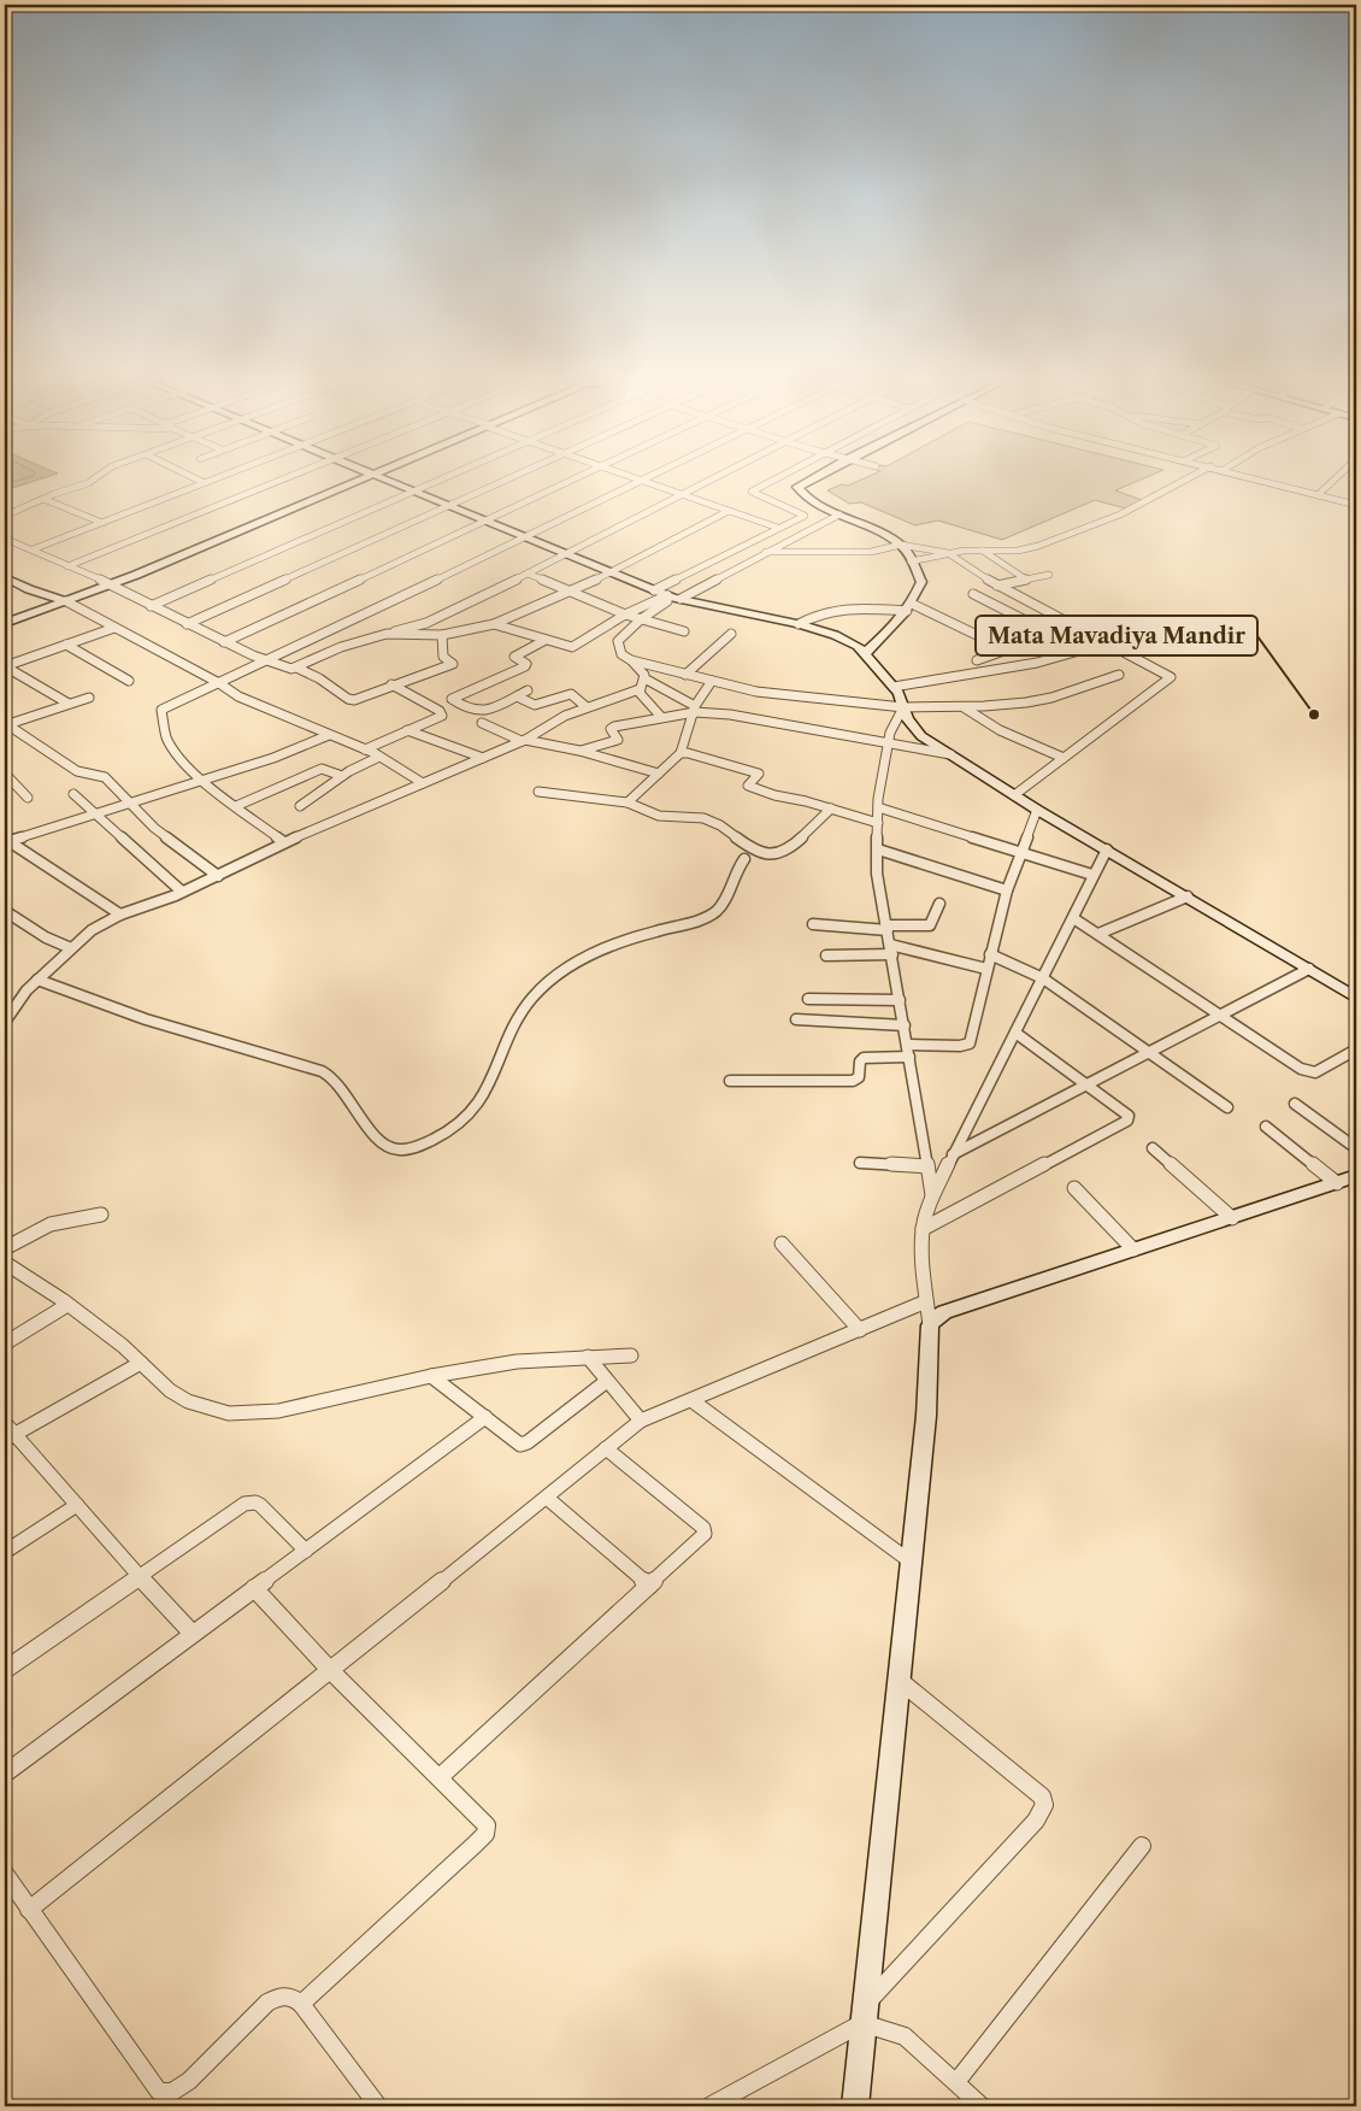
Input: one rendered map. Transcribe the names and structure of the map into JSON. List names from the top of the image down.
{
  "places": ["Mata Mavadiya Mandir"]
}
